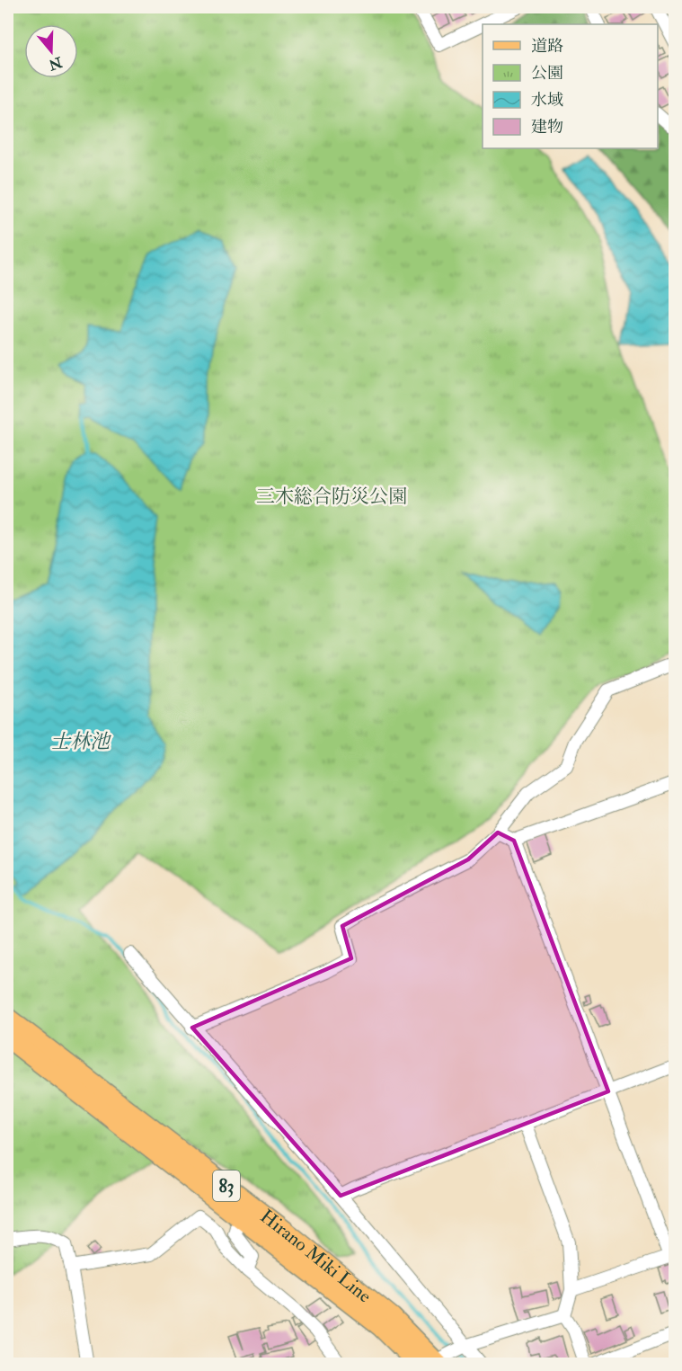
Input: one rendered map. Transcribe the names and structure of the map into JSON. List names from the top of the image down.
{
  "streets": {
    "main road": ["83", "Hirano Miki Line"]
  },
  "water": ["士林池"],
  "parks": ["三木総合防災公園"],
  "legend": [
    "道路",
    "公園",
    "水域",
    "建物"
  ],
  "north": "bottom"
}
